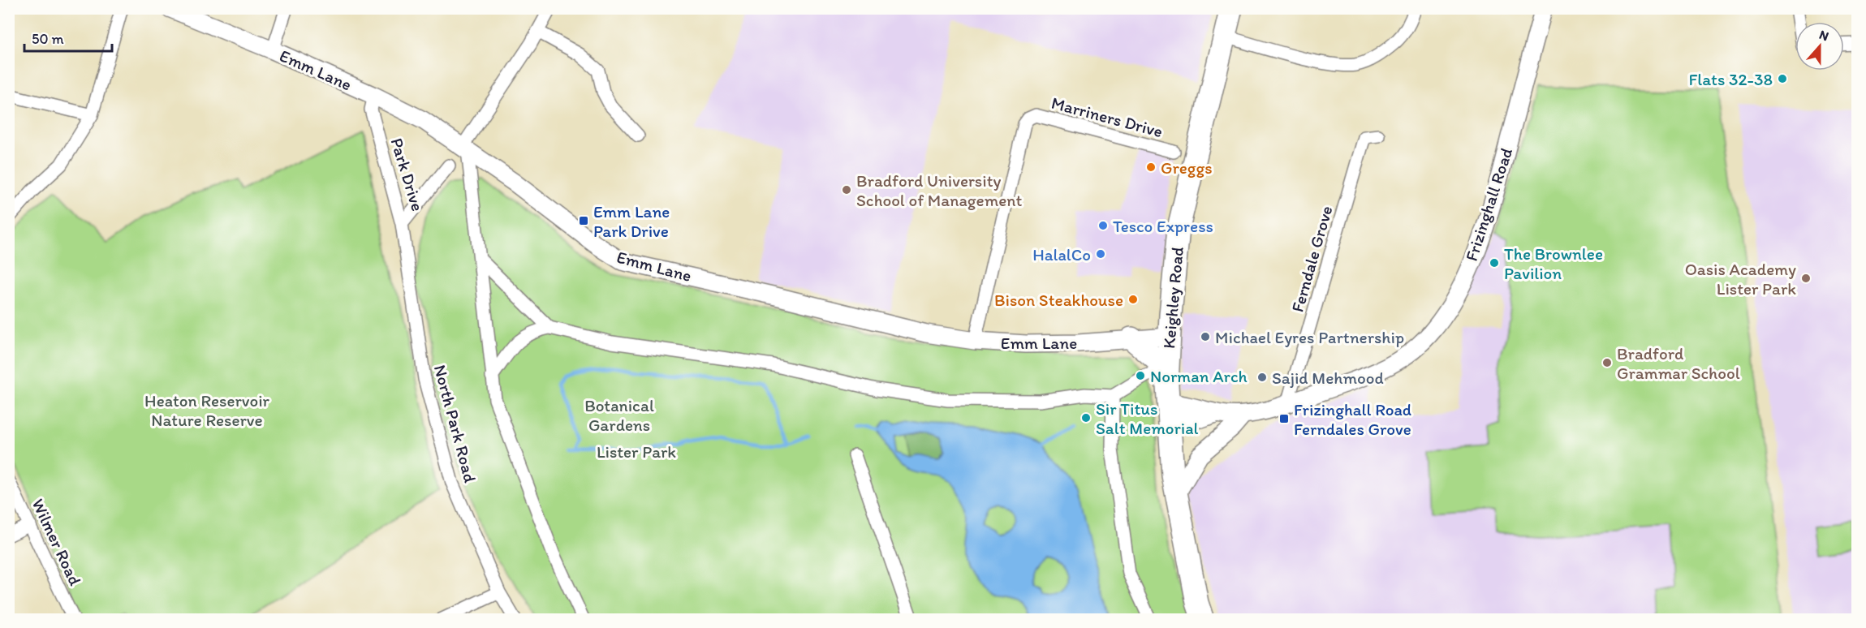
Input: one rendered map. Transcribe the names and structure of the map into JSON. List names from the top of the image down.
{
  "streets": {
    "highway": ["Keighley Road"],
    "street": [
      "Emm Lane",
      "Marriners Drive",
      "Park Drive",
      "Frizinghall Road",
      "Ferndale Grove",
      "North Park Road",
      "Wilmer Road"
    ]
  },
  "crossings": [
    ["Emm Lane", "Marriners Drive"],
    ["Emm Lane", "Park Drive"],
    ["Emm Lane", "Keighley Road"],
    ["Park Drive", "North Park Road"],
    ["Frizinghall Road", "Ferndale Grove"],
    ["Frizinghall Road", "Keighley Road"]
  ],
  "parks": ["Heaton Reservoir Nature Reserve", "Botanical Gardens", "Lister Park"],
  "places": {
    "other": [
      "Flats 32-38",
      "Greggs",
      "Bradford University School of Management",
      "Tesco Express",
      "HalalCo",
      "The Brownlee Pavilion",
      "Oasis Academy Lister Park",
      "Bison Steakhouse",
      "Michael Eyres Partnership",
      "Bradford Grammar School",
      "Norman Arch",
      "Sajid Mehmood",
      "Sir Titus Salt Memorial"
    ],
    "transit": ["Emm Lane Park Drive", "Frizinghall Road Ferndales Grove"]
  },
  "scale_bar": "50 m",
  "north": "top"
}
